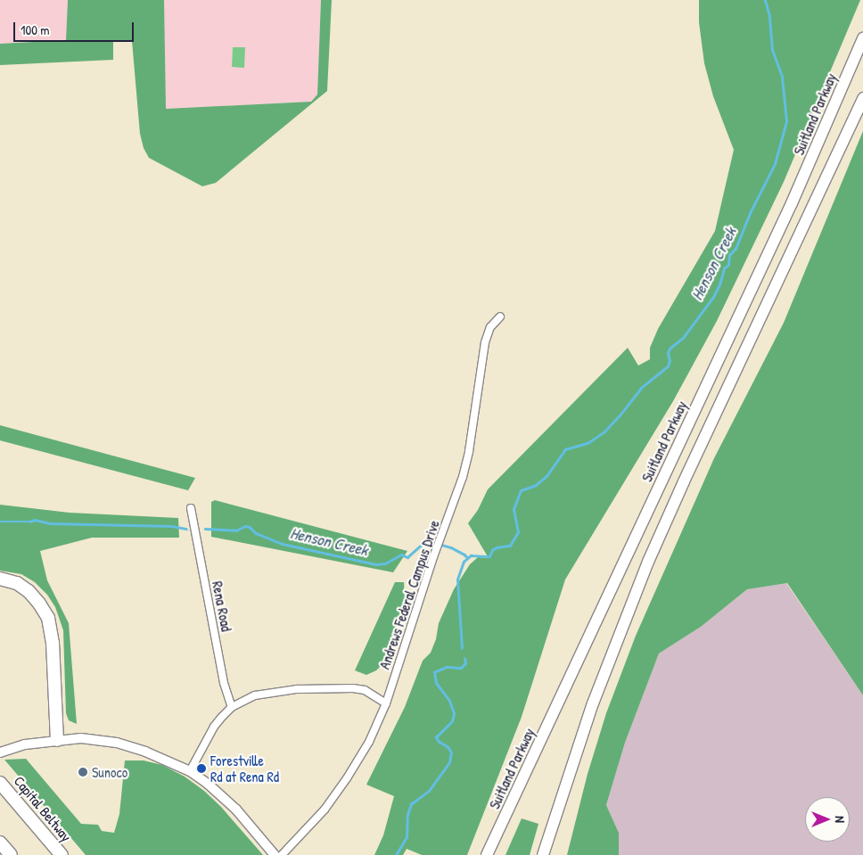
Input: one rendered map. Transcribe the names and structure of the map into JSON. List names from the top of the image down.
{
  "streets": {
    "highway": ["Suitland Parkway", "Capital Beltway"],
    "street": ["Andrews Federal Campus Drive", "Rena Road"]
  },
  "water": ["Henson Creek"],
  "places": ["Forestville Rd at Rena Rd", "Sunoco"],
  "scale_bar": "100 m",
  "north": "right"
}
